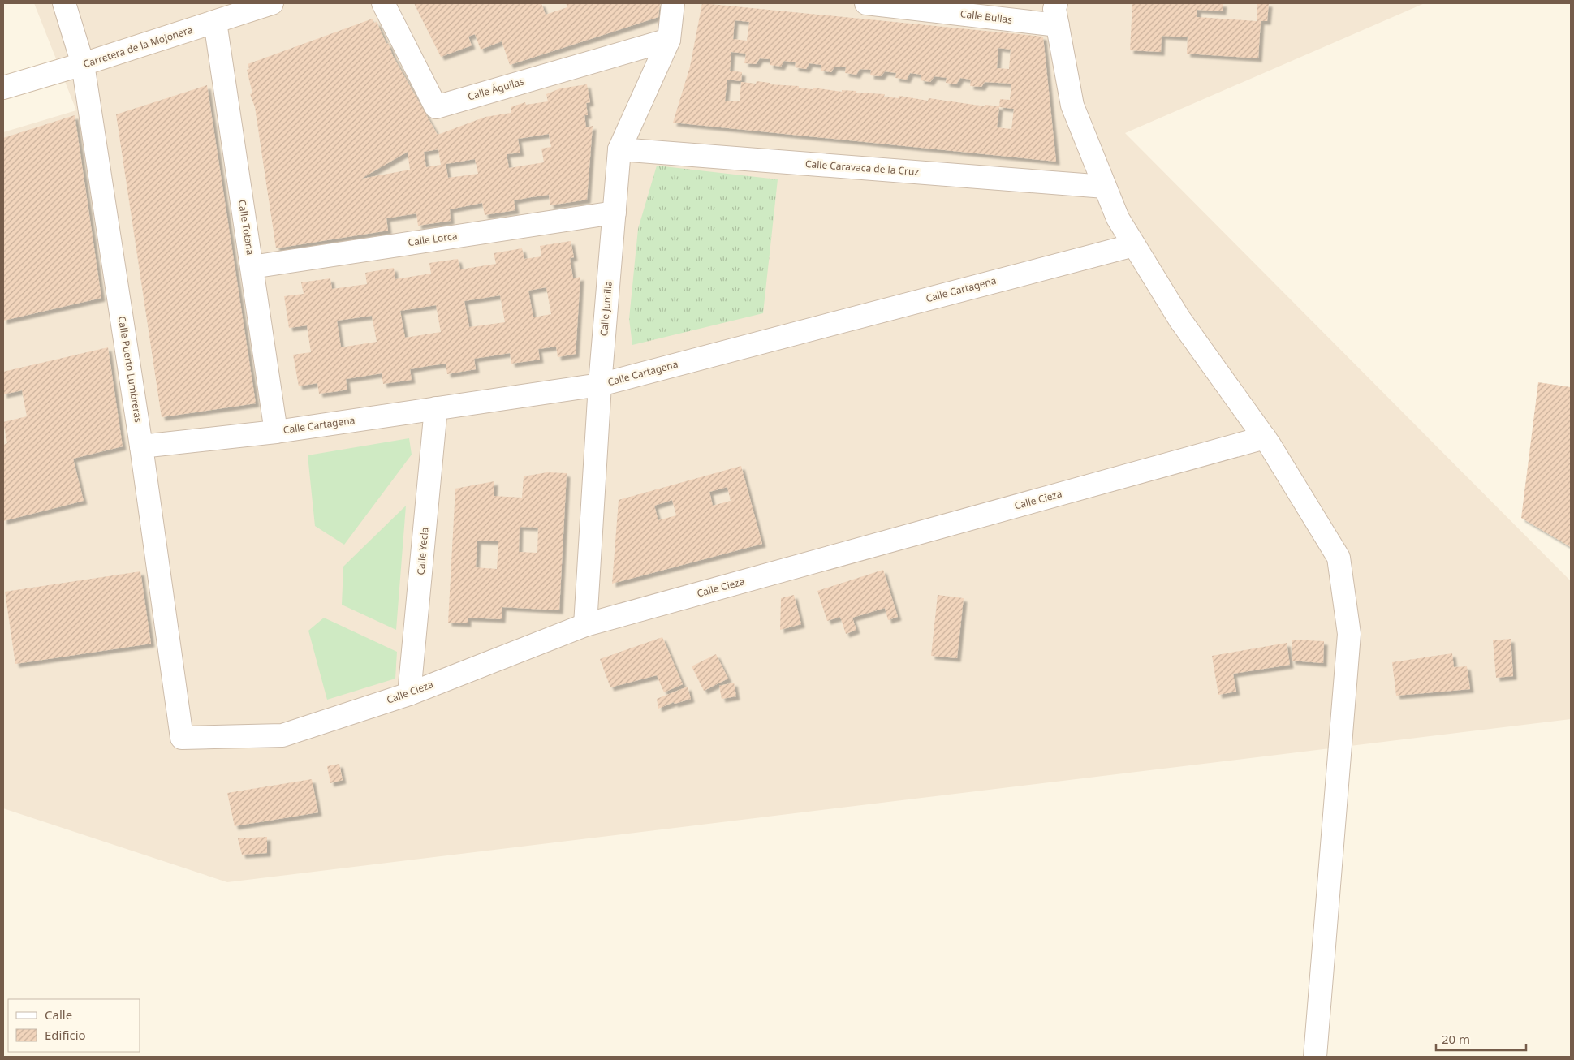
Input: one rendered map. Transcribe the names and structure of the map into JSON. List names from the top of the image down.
{
  "streets": {
    "street": [
      "Calle Bullas",
      "Carretera de la Mojonera",
      "Calle Águilas",
      "Calle Caravaca de la Cruz",
      "Calle Totana",
      "Calle Lorca",
      "Calle Cartagena",
      "Calle Jumilla",
      "Calle Puerto Lumbreras",
      "Calle Cieza",
      "Calle Yecla"
    ]
  },
  "crossings": [
    ["Carretera de la Mojonera", "Calle Totana"],
    ["Carretera de la Mojonera", "Calle Puerto Lumbreras"],
    ["Calle Águilas", "Calle Jumilla"],
    ["Calle Caravaca de la Cruz", "Calle Jumilla"],
    ["Calle Totana", "Calle Lorca"],
    ["Calle Totana", "Calle Cartagena"],
    ["Calle Lorca", "Calle Jumilla"],
    ["Calle Cartagena", "Calle Jumilla"],
    ["Calle Cartagena", "Calle Puerto Lumbreras"],
    ["Calle Cartagena", "Calle Yecla"],
    ["Calle Jumilla", "Calle Cieza"],
    ["Calle Puerto Lumbreras", "Calle Cieza"],
    ["Calle Cieza", "Calle Yecla"]
  ],
  "legend": ["Calle", "Edificio"],
  "scale_bar": "20 m"
}
